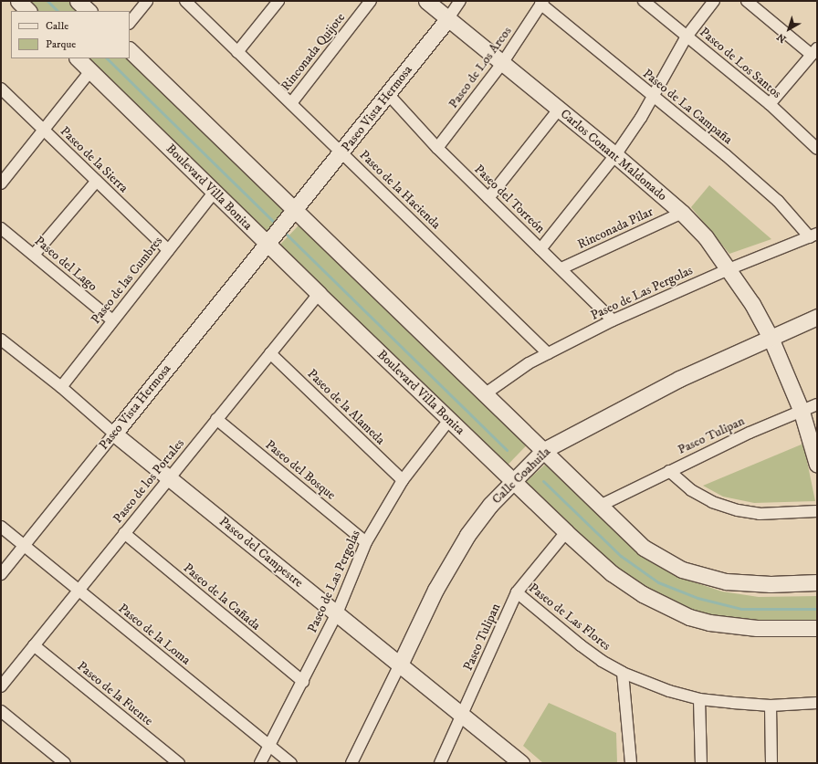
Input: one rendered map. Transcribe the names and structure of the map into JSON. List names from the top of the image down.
{
  "streets": {
    "street": [
      "Rinconada Quijote",
      "Paseo de Los Santos",
      "Paseo de Los Arcos",
      "Paseo de La Campaña",
      "Paseo Vista Hermosa",
      "Carlos Conant Maldonado",
      "Paseo de la Sierra",
      "Boulevard Villa Bonita",
      "Paseo de la Hacienda",
      "Paseo del Torreón",
      "Rinconada Pilar",
      "Paseo del Lago",
      "Paseo de las Cumbres",
      "Paseo de Las Pergolas",
      "Paseo de la Alameda",
      "Paseo Tulipan",
      "Paseo del Bosque",
      "Calle Coahuila",
      "Paseo de los Portales",
      "Paseo del Campestre",
      "Paseo de la Cañada",
      "Paseo de Las Flores",
      "Paseo de la Loma",
      "Paseo de la Fuente"
    ]
  },
  "crossings": [
    ["Rinconada Quijote", "Paseo de la Hacienda"],
    ["Paseo de Los Arcos", "Paseo de La Campaña"],
    ["Paseo de Los Arcos", "Carlos Conant Maldonado"],
    ["Paseo de Los Arcos", "Paseo del Torreón"],
    ["Paseo de La Campaña", "Paseo de Las Pergolas"],
    ["Paseo Vista Hermosa", "Carlos Conant Maldonado"],
    ["Paseo Vista Hermosa", "Boulevard Villa Bonita"],
    ["Paseo Vista Hermosa", "Paseo de la Hacienda"],
    ["Paseo Vista Hermosa", "Paseo del Torreón"],
    ["Paseo Vista Hermosa", "Paseo del Campestre"],
    ["Paseo Vista Hermosa", "Paseo de la Loma"],
    ["Carlos Conant Maldonado", "Rinconada Pilar"],
    ["Carlos Conant Maldonado", "Paseo de Las Pergolas"],
    ["Carlos Conant Maldonado", "Paseo Tulipan"],
    ["Carlos Conant Maldonado", "Calle Coahuila"],
    ["Paseo de la Sierra", "Paseo de las Cumbres"],
    ["Boulevard Villa Bonita", "Paseo de las Cumbres"],
    ["Boulevard Villa Bonita", "Paseo de Las Pergolas"],
    ["Boulevard Villa Bonita", "Paseo Tulipan"],
    ["Boulevard Villa Bonita", "Calle Coahuila"],
    ["Boulevard Villa Bonita", "Paseo de los Portales"],
    ["Paseo de la Hacienda", "Paseo de Las Pergolas"],
    ["Paseo del Torreón", "Rinconada Pilar"],
    ["Paseo del Torreón", "Paseo de Las Pergolas"],
    ["Paseo del Lago", "Paseo de las Cumbres"],
    ["Paseo de las Cumbres", "Paseo del Campestre"],
    ["Paseo de Las Pergolas", "Paseo de la Alameda"],
    ["Paseo de Las Pergolas", "Paseo del Bosque"],
    ["Paseo de Las Pergolas", "Paseo del Campestre"],
    ["Paseo de Las Pergolas", "Paseo de la Cañada"],
    ["Paseo de Las Pergolas", "Paseo de la Loma"],
    ["Paseo de la Alameda", "Paseo de los Portales"],
    ["Paseo Tulipan", "Paseo del Campestre"],
    ["Paseo Tulipan", "Paseo de Las Flores"],
    ["Paseo del Bosque", "Paseo de los Portales"],
    ["Calle Coahuila", "Paseo del Campestre"],
    ["Paseo de los Portales", "Paseo del Campestre"],
    ["Paseo de los Portales", "Paseo de la Cañada"],
    ["Paseo de los Portales", "Paseo de la Loma"],
    ["Paseo de los Portales", "Paseo de la Fuente"]
  ],
  "legend": ["Calle", "Parque"],
  "north": "bottom left"
}
